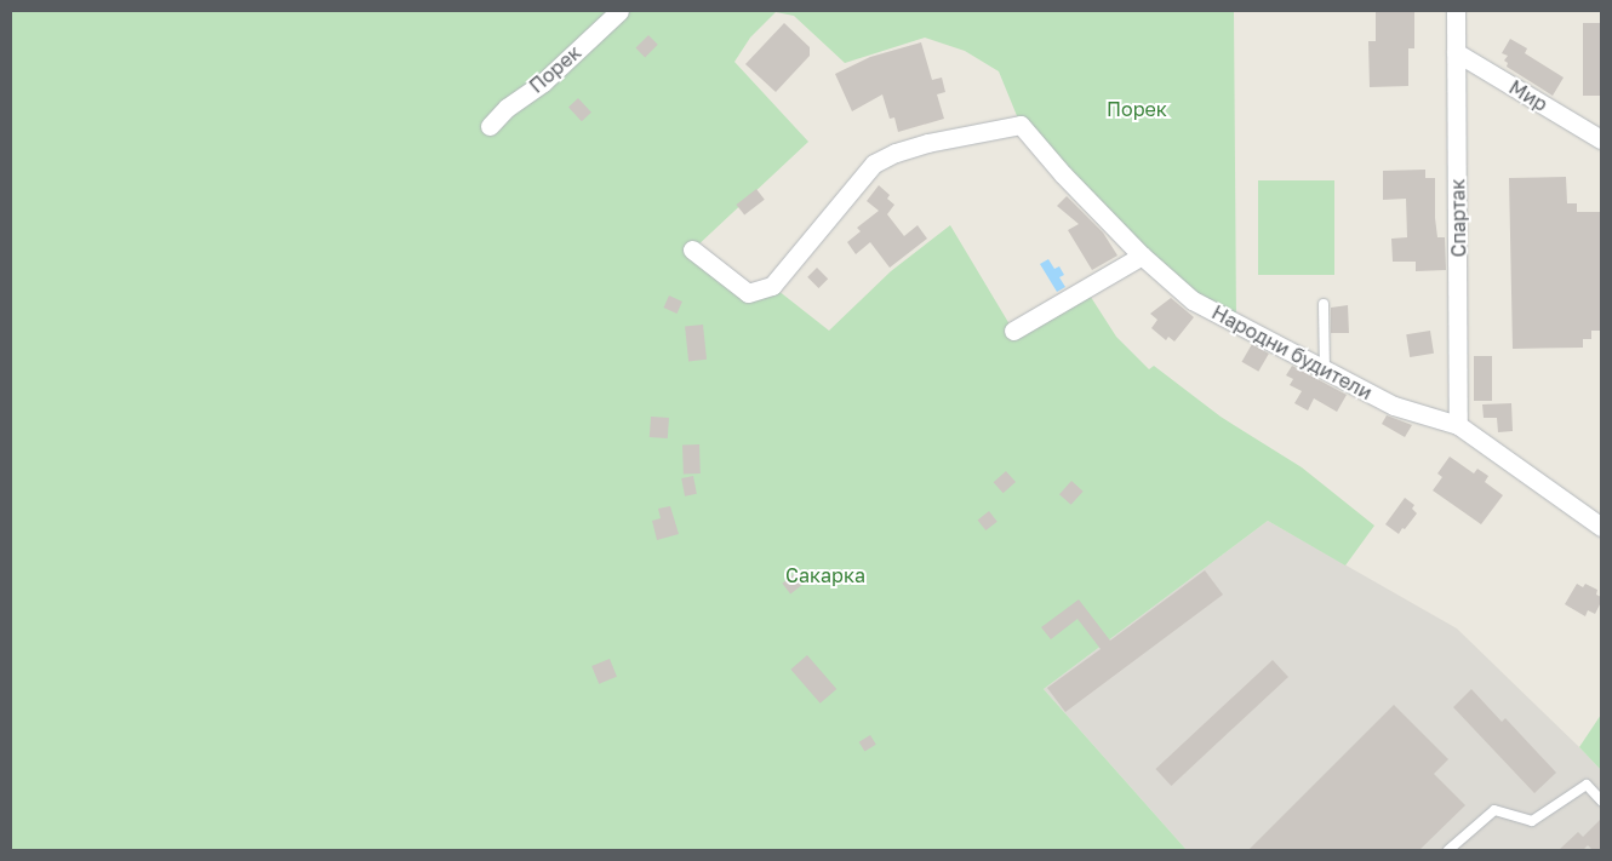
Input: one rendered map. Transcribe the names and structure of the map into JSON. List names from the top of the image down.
{
  "streets": {
    "street": [
      "Порек",
      "Мир",
      "Спартак",
      "Народни будители"
    ]
  },
  "crossings": [
    ["Мир", "Спартак"],
    ["Спартак", "Народни будители"]
  ],
  "parks": ["Порек", "Сакарка"]
}
